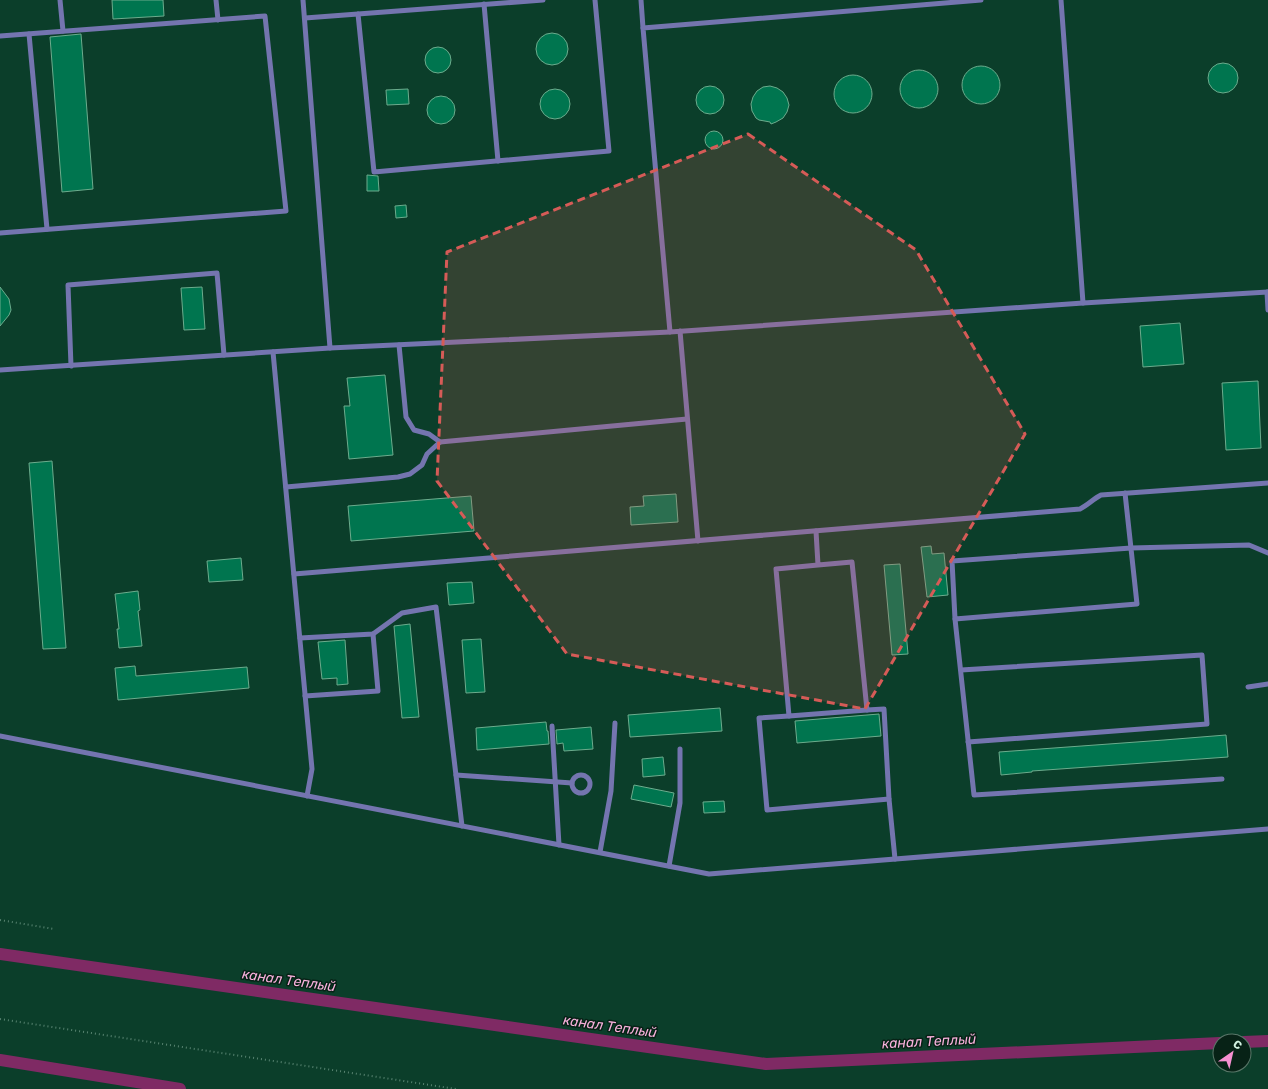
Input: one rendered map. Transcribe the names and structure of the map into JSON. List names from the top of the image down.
{
  "water": ["канал Теплый"],
  "north": "top right"
}
